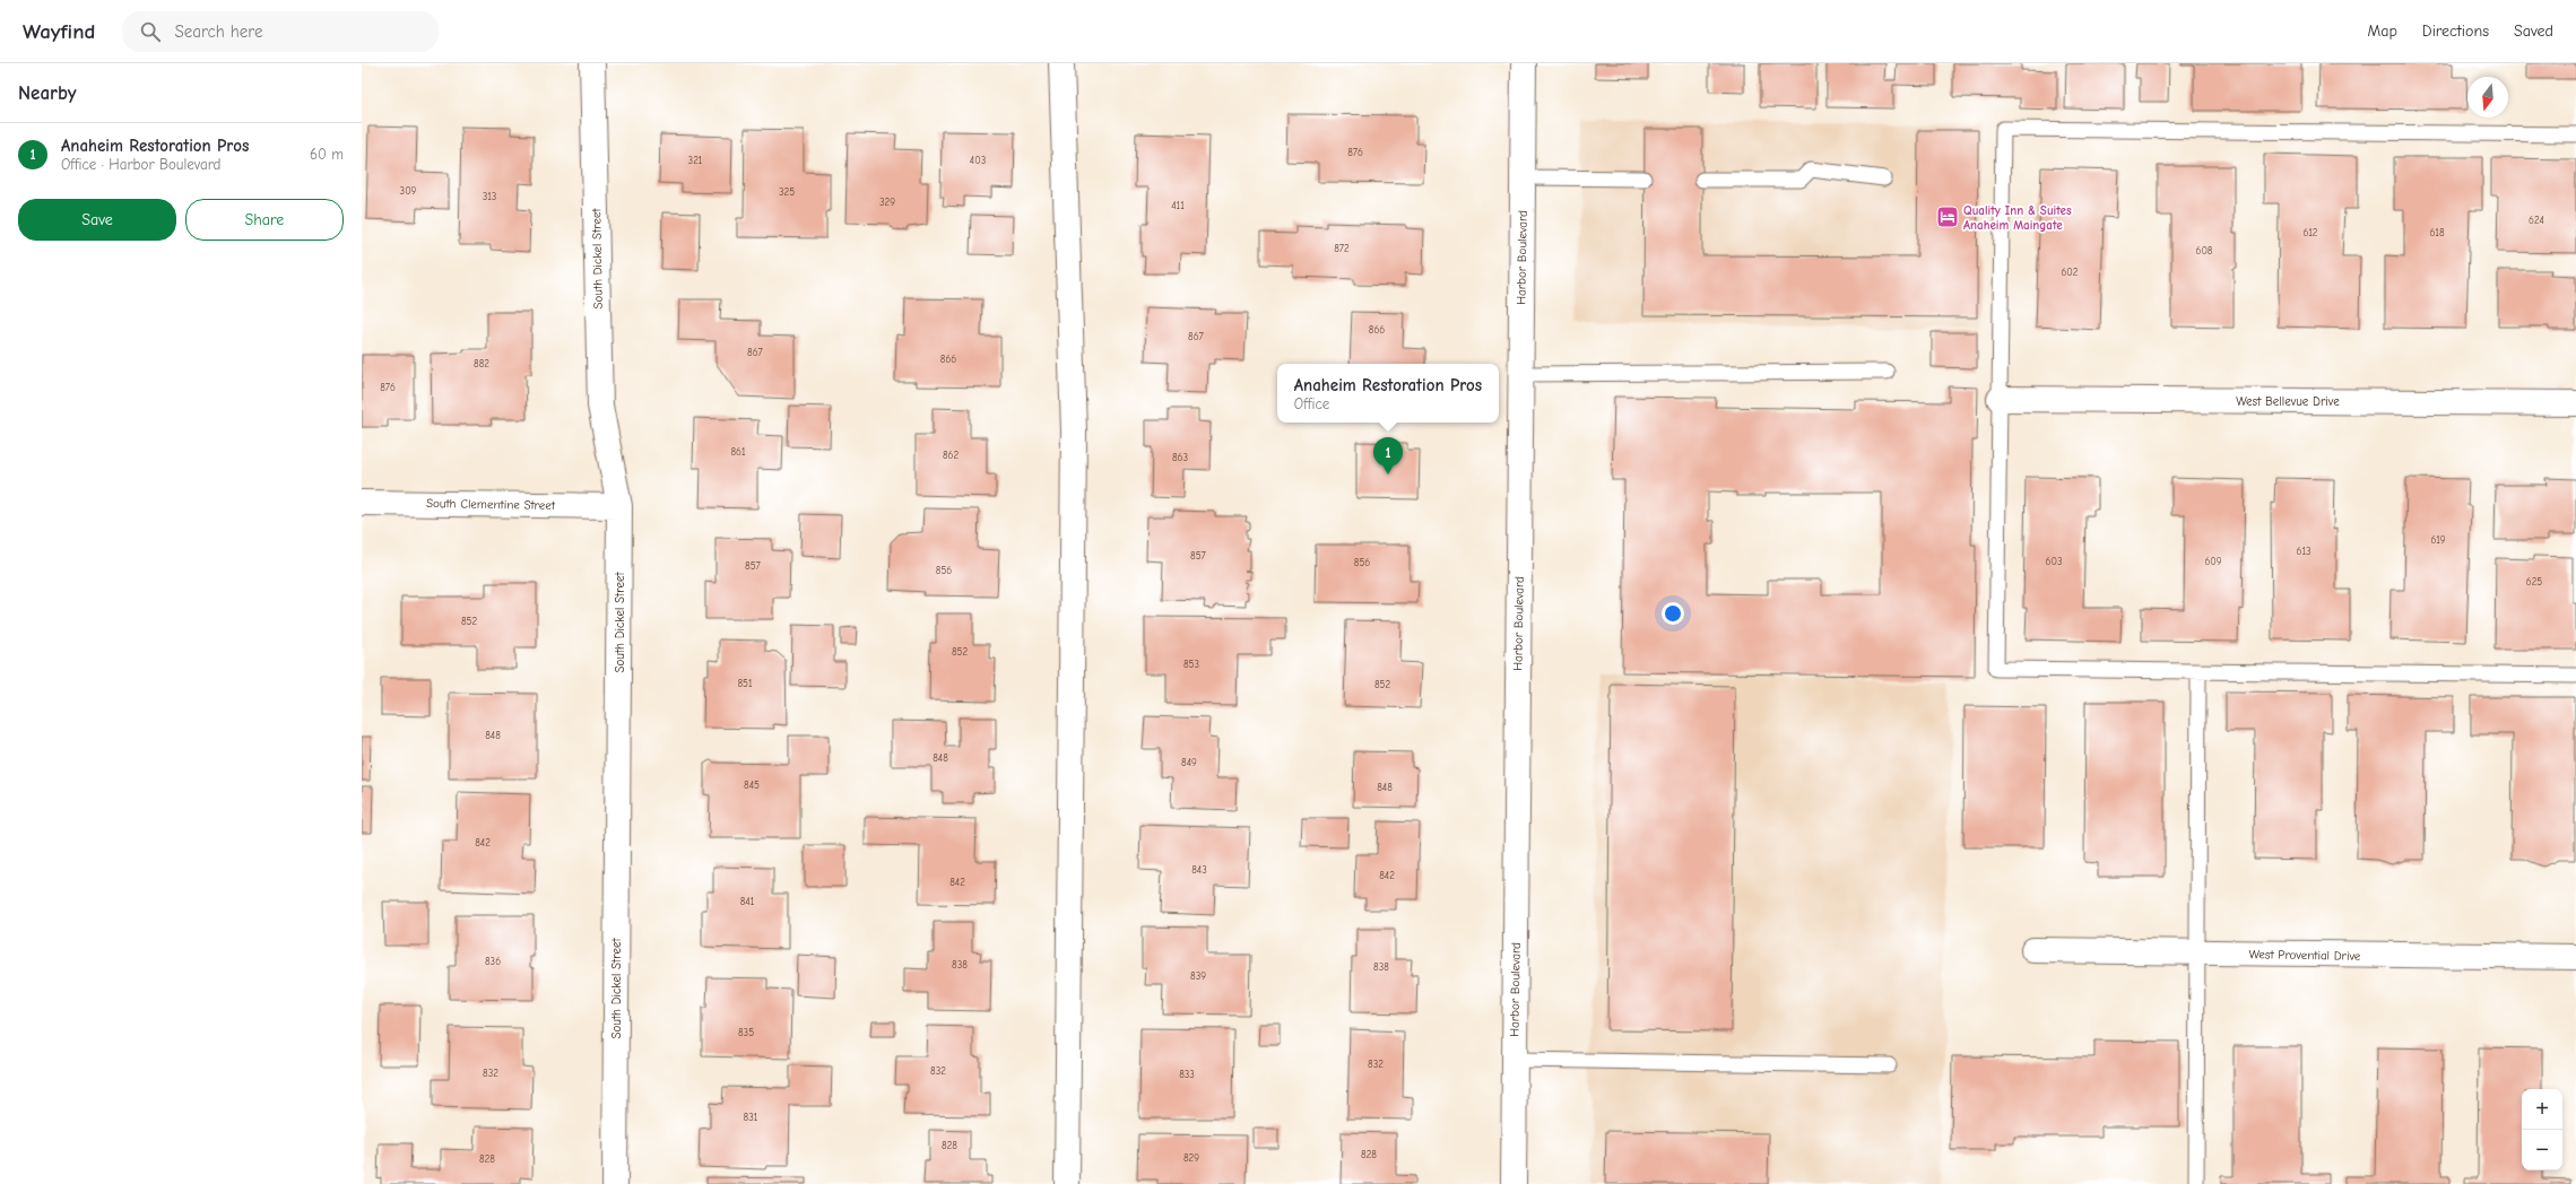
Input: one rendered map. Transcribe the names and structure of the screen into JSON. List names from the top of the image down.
{
  "streets": {
    "street": [
      "Harbor Boulevard",
      "South Dickel Street",
      "West Bellevue Drive",
      "South Clementine Street",
      "West Provential Drive"
    ]
  },
  "crossings": [
    ["South Dickel Street", "South Clementine Street"]
  ],
  "places": {
    "hotel": ["Quality Inn & Suites Anaheim Maingate"]
  },
  "house_numbers": [
    "876",
    "321",
    "403",
    "309",
    "325",
    "313",
    "329",
    "411",
    "624",
    "612",
    "618",
    "872",
    "608",
    "602",
    "866",
    "867",
    "867",
    "866",
    "882",
    "876",
    "861",
    "862",
    "863",
    "619",
    "613",
    "857",
    "603",
    "609",
    "856",
    "857",
    "856",
    "625",
    "852",
    "852",
    "853",
    "851",
    "852",
    "848",
    "848",
    "849",
    "845",
    "848",
    "842",
    "843",
    "842",
    "842",
    "841",
    "836",
    "838",
    "838",
    "839",
    "835",
    "832",
    "832",
    "832",
    "833",
    "831",
    "828",
    "828",
    "829",
    "828"
  ],
  "north": "bottom",
  "page": {
    "header": "Wayfind",
    "search": "Search here",
    "nav": ["Map", "Directions", "Saved"],
    "heading": "Nearby",
    "list": [
      {
        "mark": "1",
        "name": "Anaheim Restoration Pros",
        "note": "Office · Harbor Boulevard",
        "value": "60 m"
      }
    ],
    "buttons": ["Save", "Share"],
    "popup": ["Anaheim Restoration Pros", "Office"],
    "pins": "1",
    "map_buttons": ["+", "−"]
  }
}
